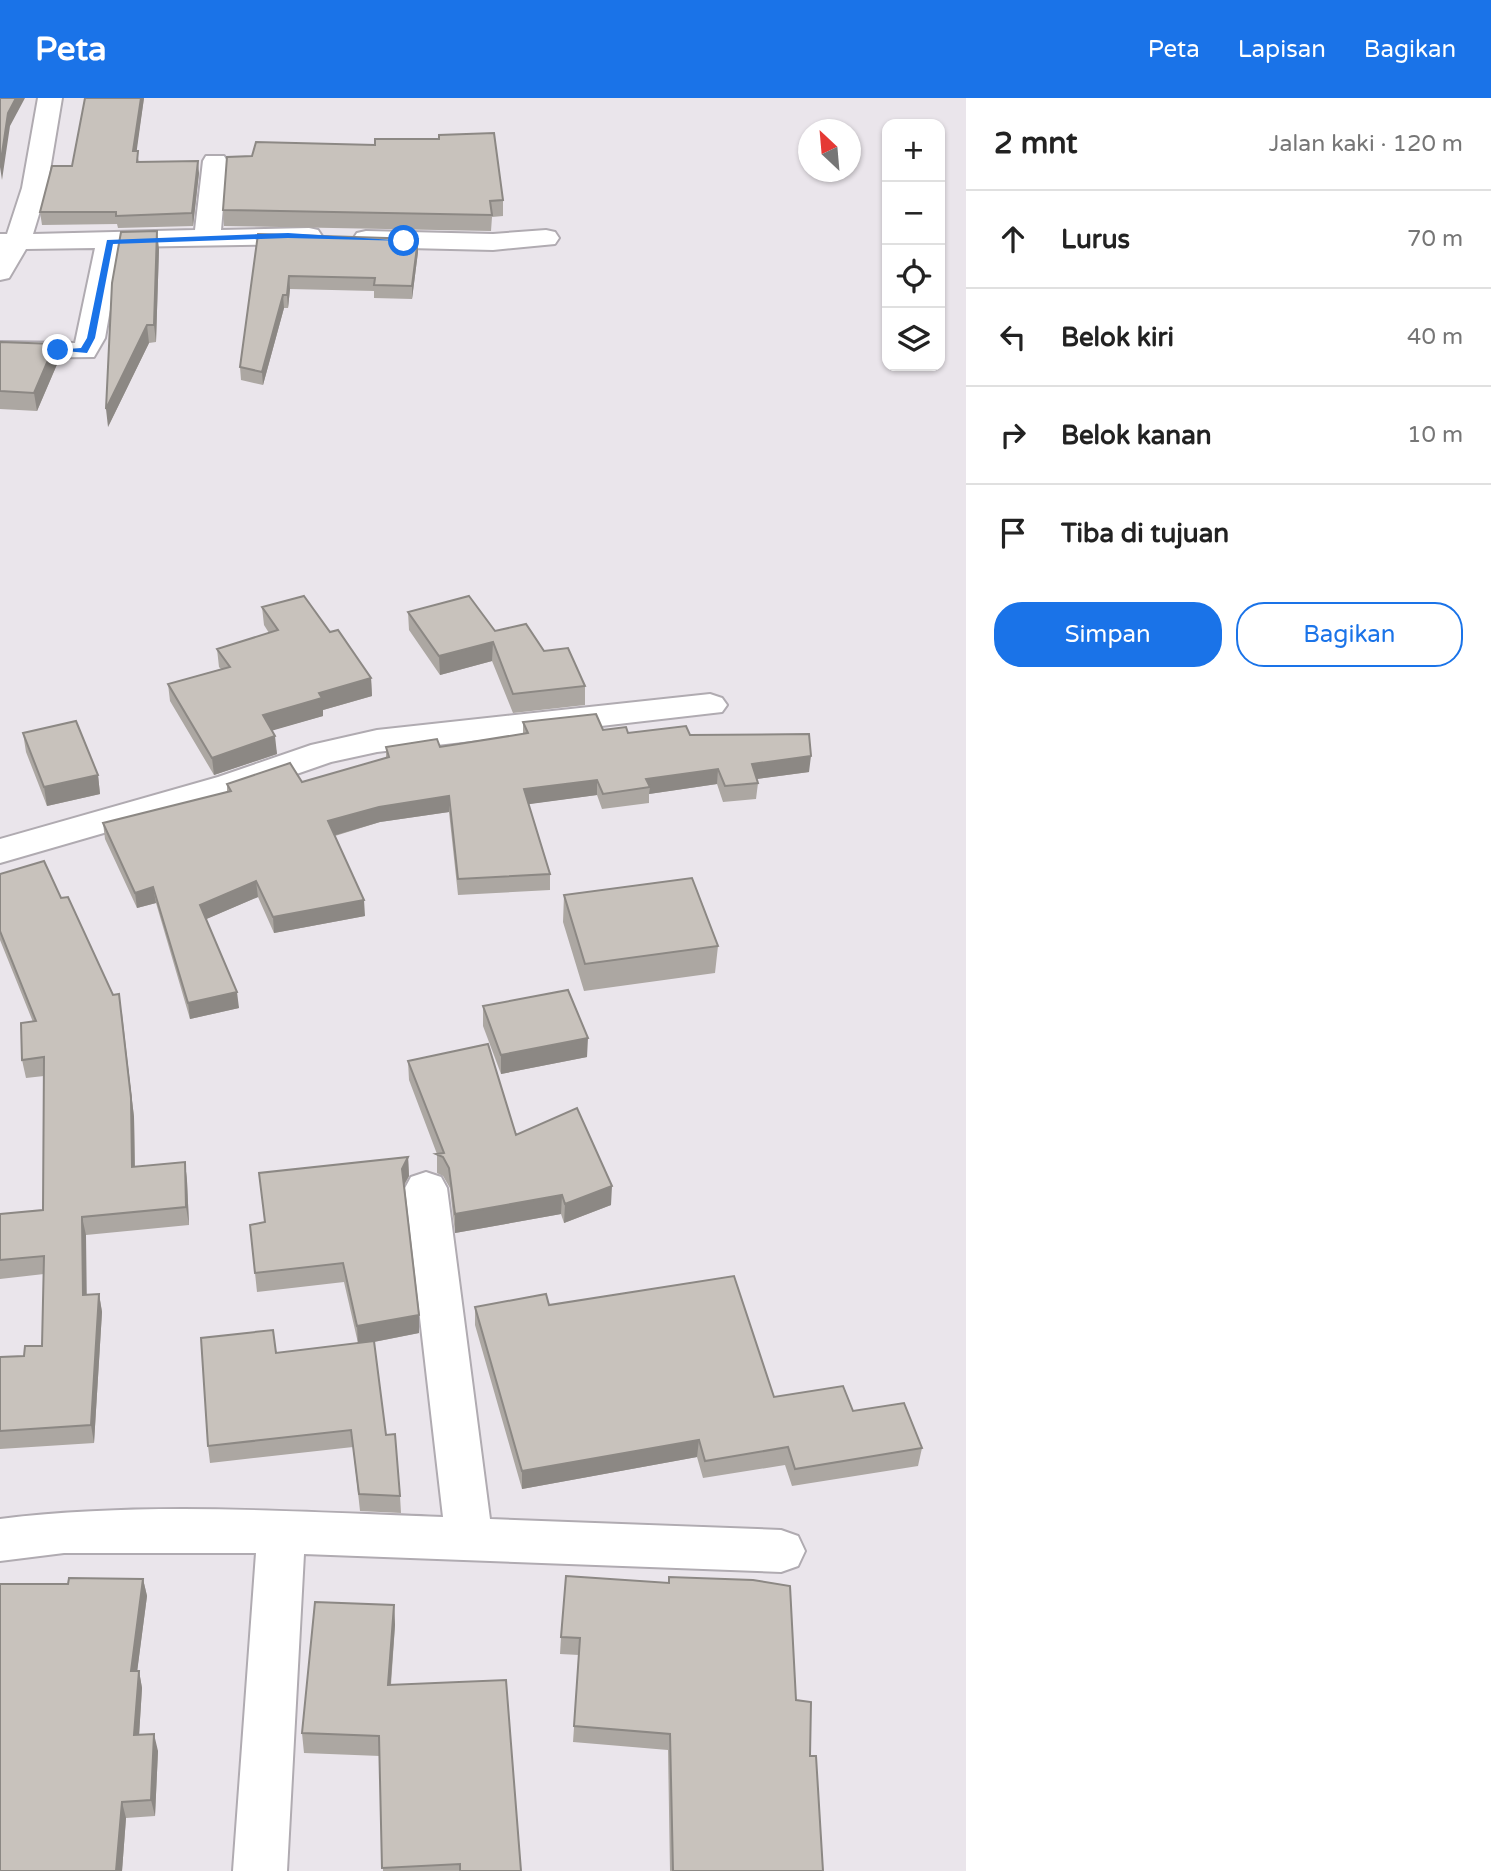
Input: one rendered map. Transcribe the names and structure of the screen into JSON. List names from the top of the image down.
{
  "north": "top left",
  "page": {
    "header": "Peta",
    "nav": ["Peta", "Lapisan", "Bagikan"],
    "heading": ["2 mnt", "Jalan kaki · 120 m"],
    "map_buttons": ["+", "−"],
    "list": [
      ["Lurus", "70 m"],
      ["Belok kiri", "40 m"],
      ["Belok kanan", "10 m"],
      "Tiba di tujuan"
    ],
    "buttons": ["Simpan", "Bagikan"]
  }
}
